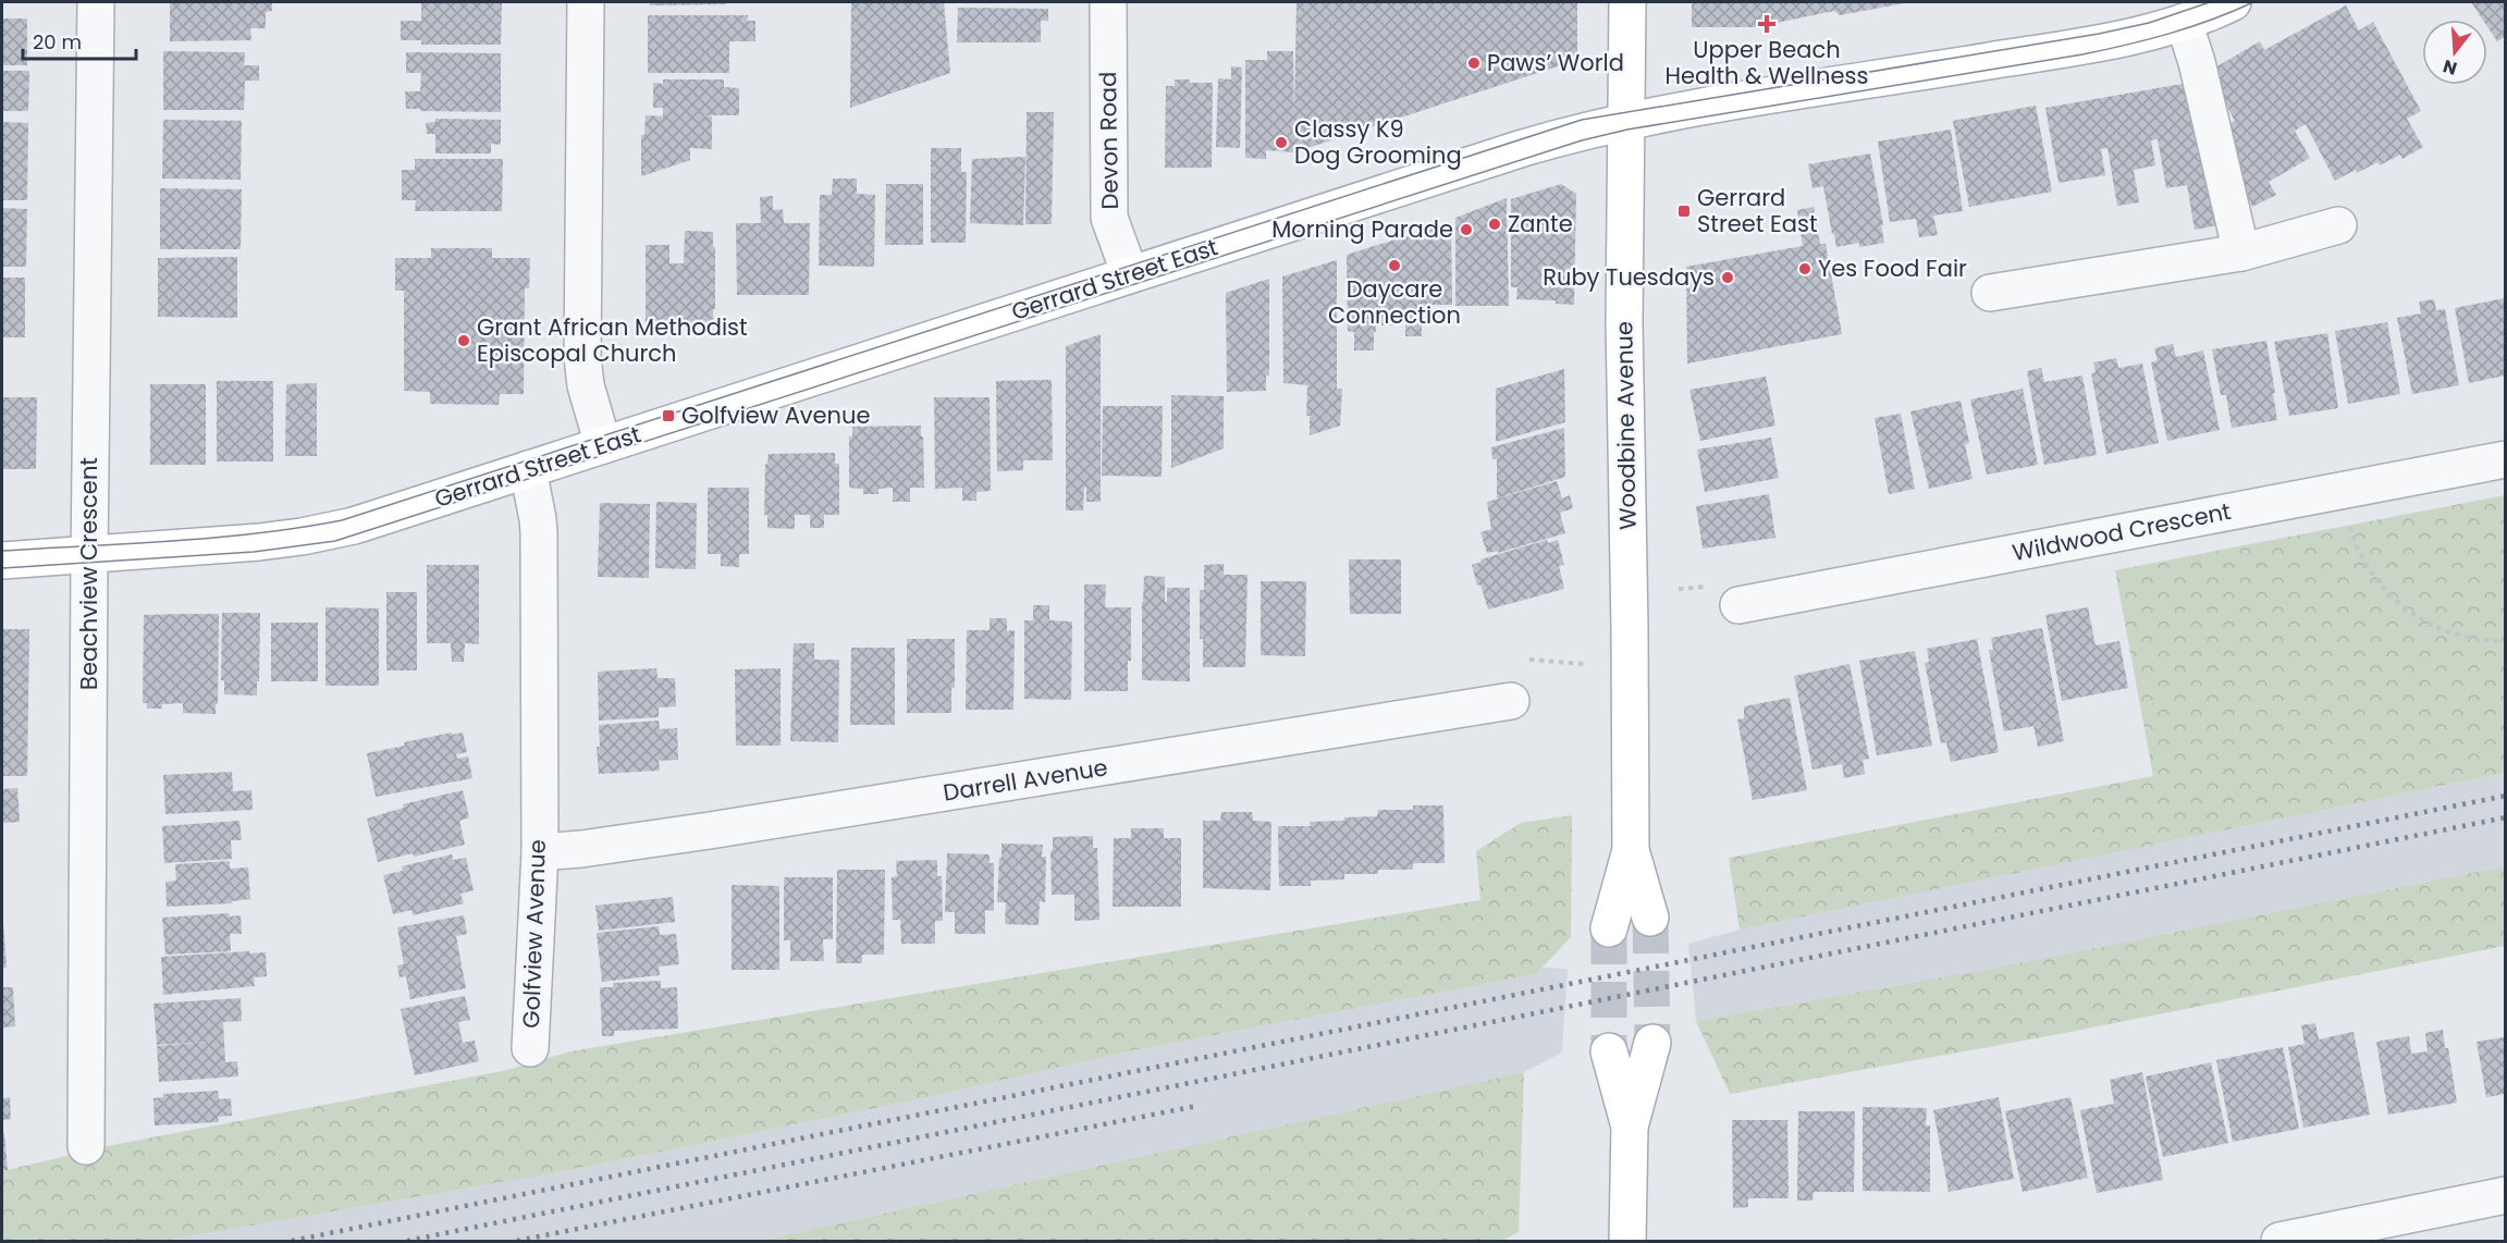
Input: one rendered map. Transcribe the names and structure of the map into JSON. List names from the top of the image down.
{
  "streets": {
    "main road": ["Gerrard Street East", "Woodbine Avenue"],
    "street": [
      "Devon Road",
      "Wildwood Crescent",
      "Beachview Crescent",
      "Darrell Avenue",
      "Golfview Avenue"
    ]
  },
  "crossings": [
    ["Devon Road", "Gerrard Street East"],
    ["Gerrard Street East", "Woodbine Avenue"],
    ["Gerrard Street East", "Beachview Crescent"],
    ["Gerrard Street East", "Golfview Avenue"],
    ["Darrell Avenue", "Golfview Avenue"]
  ],
  "places": {
    "health": ["Upper Beach Health & Wellness"],
    "other": [
      "Paws’ World",
      "Classy K9 Dog Grooming",
      "Zante",
      "Morning Parade",
      "Daycare Connection",
      "Yes Food Fair",
      "Ruby Tuesdays",
      "Grant African Methodist Episcopal Church"
    ],
    "transit": ["Gerrard Street East", "Golfview Avenue"]
  },
  "scale_bar": "20 m",
  "north": "bottom"
}
